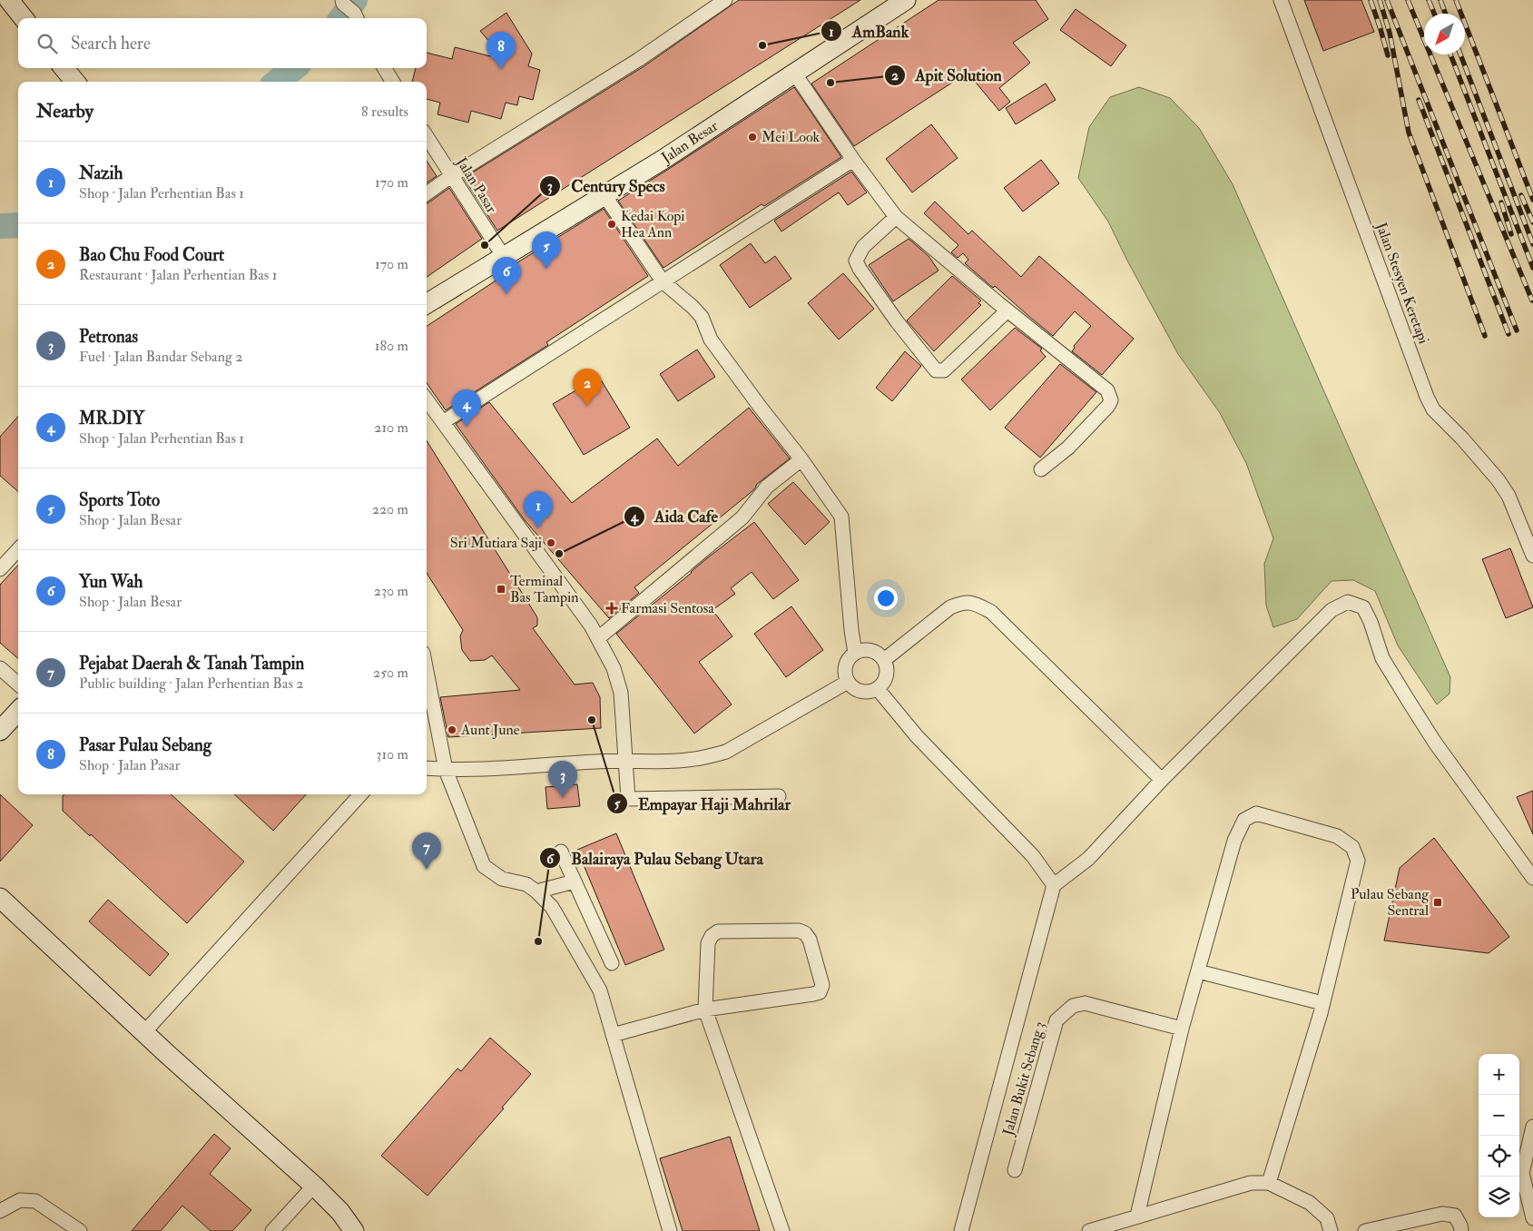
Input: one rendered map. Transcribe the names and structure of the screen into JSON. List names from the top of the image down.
{
  "streets": {
    "street": [
      "Jalan Besar",
      "Jalan Pasar",
      "Jalan Stesyen Keretapi",
      "Jalan Bukit Sebang 3"
    ]
  },
  "crossings": [
    ["Jalan Besar", "Jalan Pasar"]
  ],
  "places": {
    "other": [
      "AmBank",
      "Apit Solution",
      "Mei Look",
      "Kedai Kopi Hea Ann",
      "Century Specs",
      "Sri Mutiara Saji",
      "Aida Cafe",
      "Empayar Haji Mahrilar",
      "Aunt June",
      "Balairaya Pulau Sebang Utara"
    ],
    "transit": ["Terminal Bas Tampin", "Pulau Sebang Sentral"],
    "health": ["Farmasi Sentosa"]
  },
  "north": "bottom left",
  "page": {
    "search": "Search here",
    "pins": [
      "8",
      "5",
      "6",
      "2",
      "4",
      "1",
      "3",
      "7"
    ],
    "heading": ["Nearby", "8 results"],
    "list": [
      {
        "mark": "1",
        "name": "Nazih",
        "note": "Shop · Jalan Perhentian Bas 1",
        "value": "170 m"
      },
      {
        "mark": "2",
        "name": "Bao Chu Food Court",
        "note": "Restaurant · Jalan Perhentian Bas 1",
        "value": "170 m"
      },
      {
        "mark": "3",
        "name": "Petronas",
        "note": "Fuel · Jalan Bandar Sebang 2",
        "value": "180 m"
      },
      {
        "mark": "4",
        "name": "MR.DIY",
        "note": "Shop · Jalan Perhentian Bas 1",
        "value": "210 m"
      },
      {
        "mark": "5",
        "name": "Sports Toto",
        "note": "Shop · Jalan Besar",
        "value": "220 m"
      },
      {
        "mark": "6",
        "name": "Yun Wah",
        "note": "Shop · Jalan Besar",
        "value": "230 m"
      },
      {
        "mark": "7",
        "name": "Pejabat Daerah & Tanah Tampin",
        "note": "Public building · Jalan Perhentian Bas 2",
        "value": "250 m"
      },
      {
        "mark": "8",
        "name": "Pasar Pulau Sebang",
        "note": "Shop · Jalan Pasar",
        "value": "310 m"
      }
    ],
    "map_buttons": ["+", "−"]
  }
}
